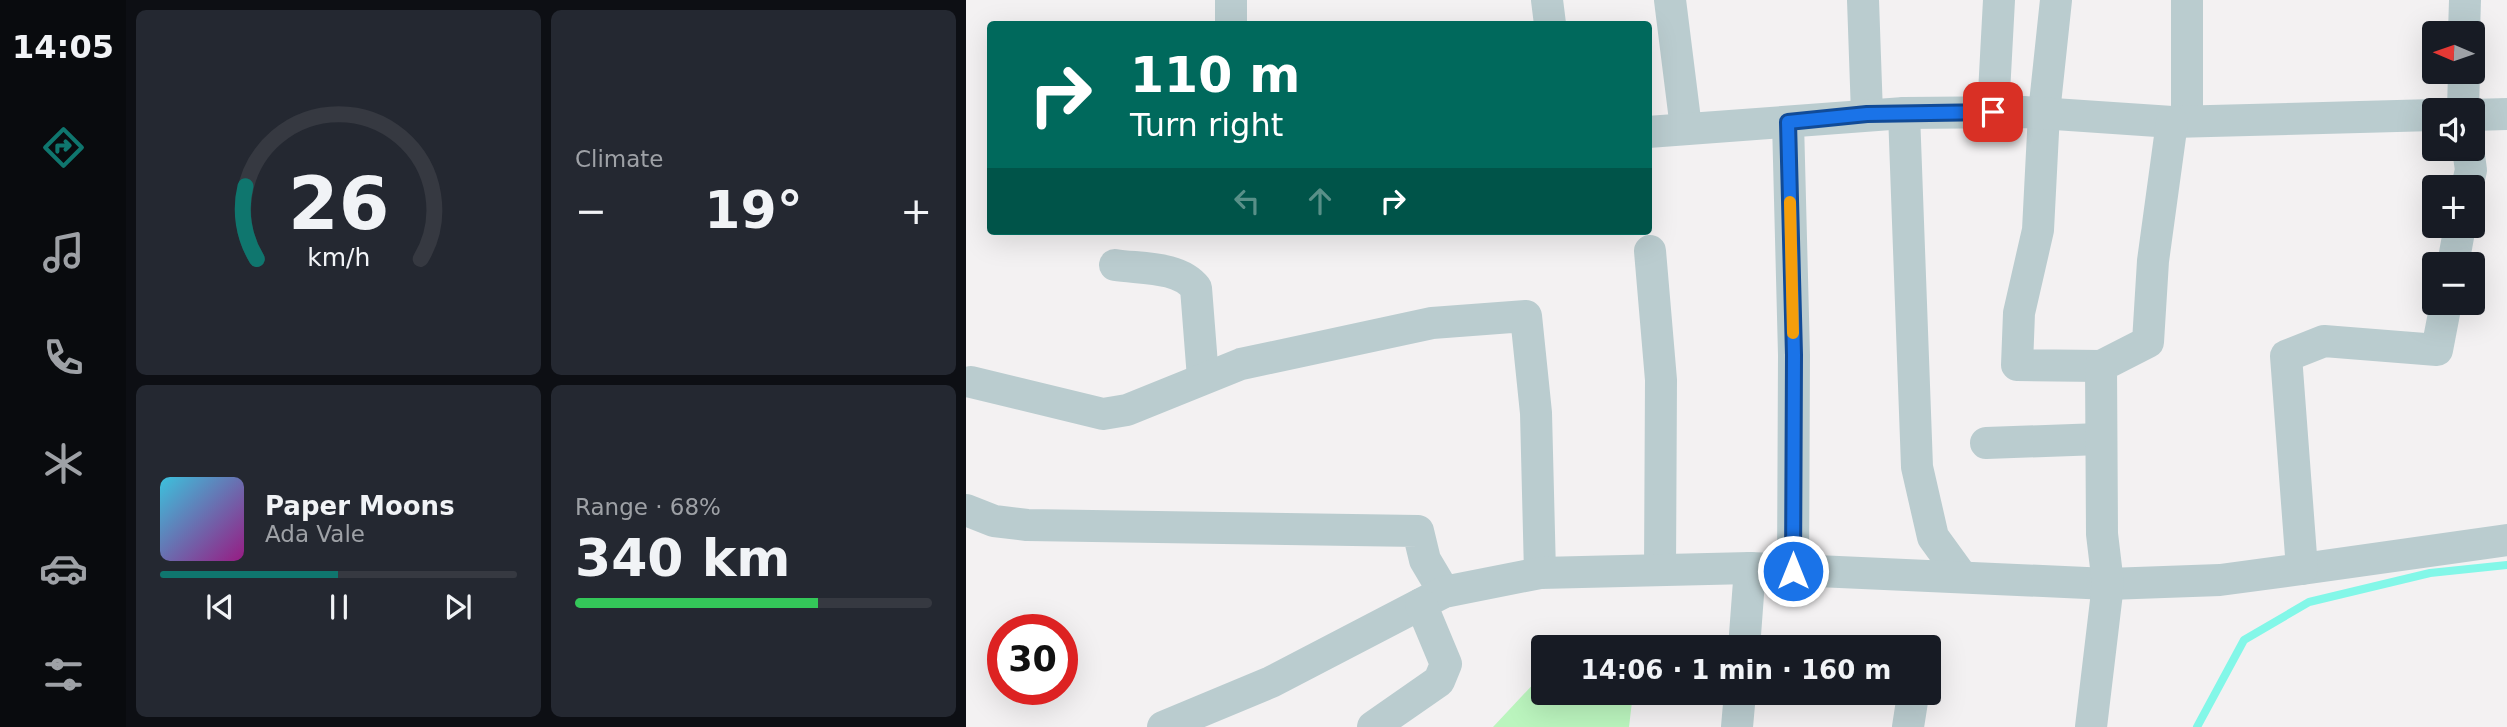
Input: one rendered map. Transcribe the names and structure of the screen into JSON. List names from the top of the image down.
{
  "north": "left",
  "page": {
    "tabs": "14:05",
    "tile": [
      "Climate",
      ["Range · 68%", "340 km"]
    ],
    "map_buttons": ["+", "−"],
    "turn": ["110 m", "Turn right"],
    "heat": ["−", "19°", "+"],
    "song": ["Paper Moons", "Ada Vale"],
    "limit": "30",
    "trip": "14:06 · 1 min · 160 m",
    "gauge": ["26", "km/h"]
  }
}
